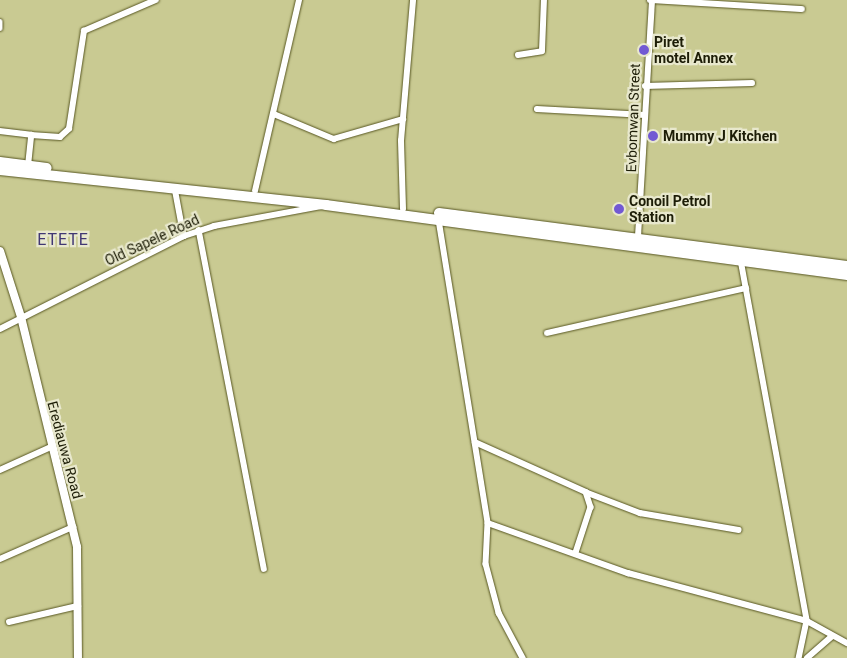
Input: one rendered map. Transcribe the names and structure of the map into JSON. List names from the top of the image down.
{
  "streets": {
    "street": ["Evbomwan Street", "Old Sapele Road", "Erediauwa Road"]
  },
  "crossings": [
    ["Old Sapele Road", "Erediauwa Road"]
  ],
  "districts": ["ETETE"],
  "places": ["Piret motel Annex", "Mummy J Kitchen", "Conoil Petrol Station"]
}
